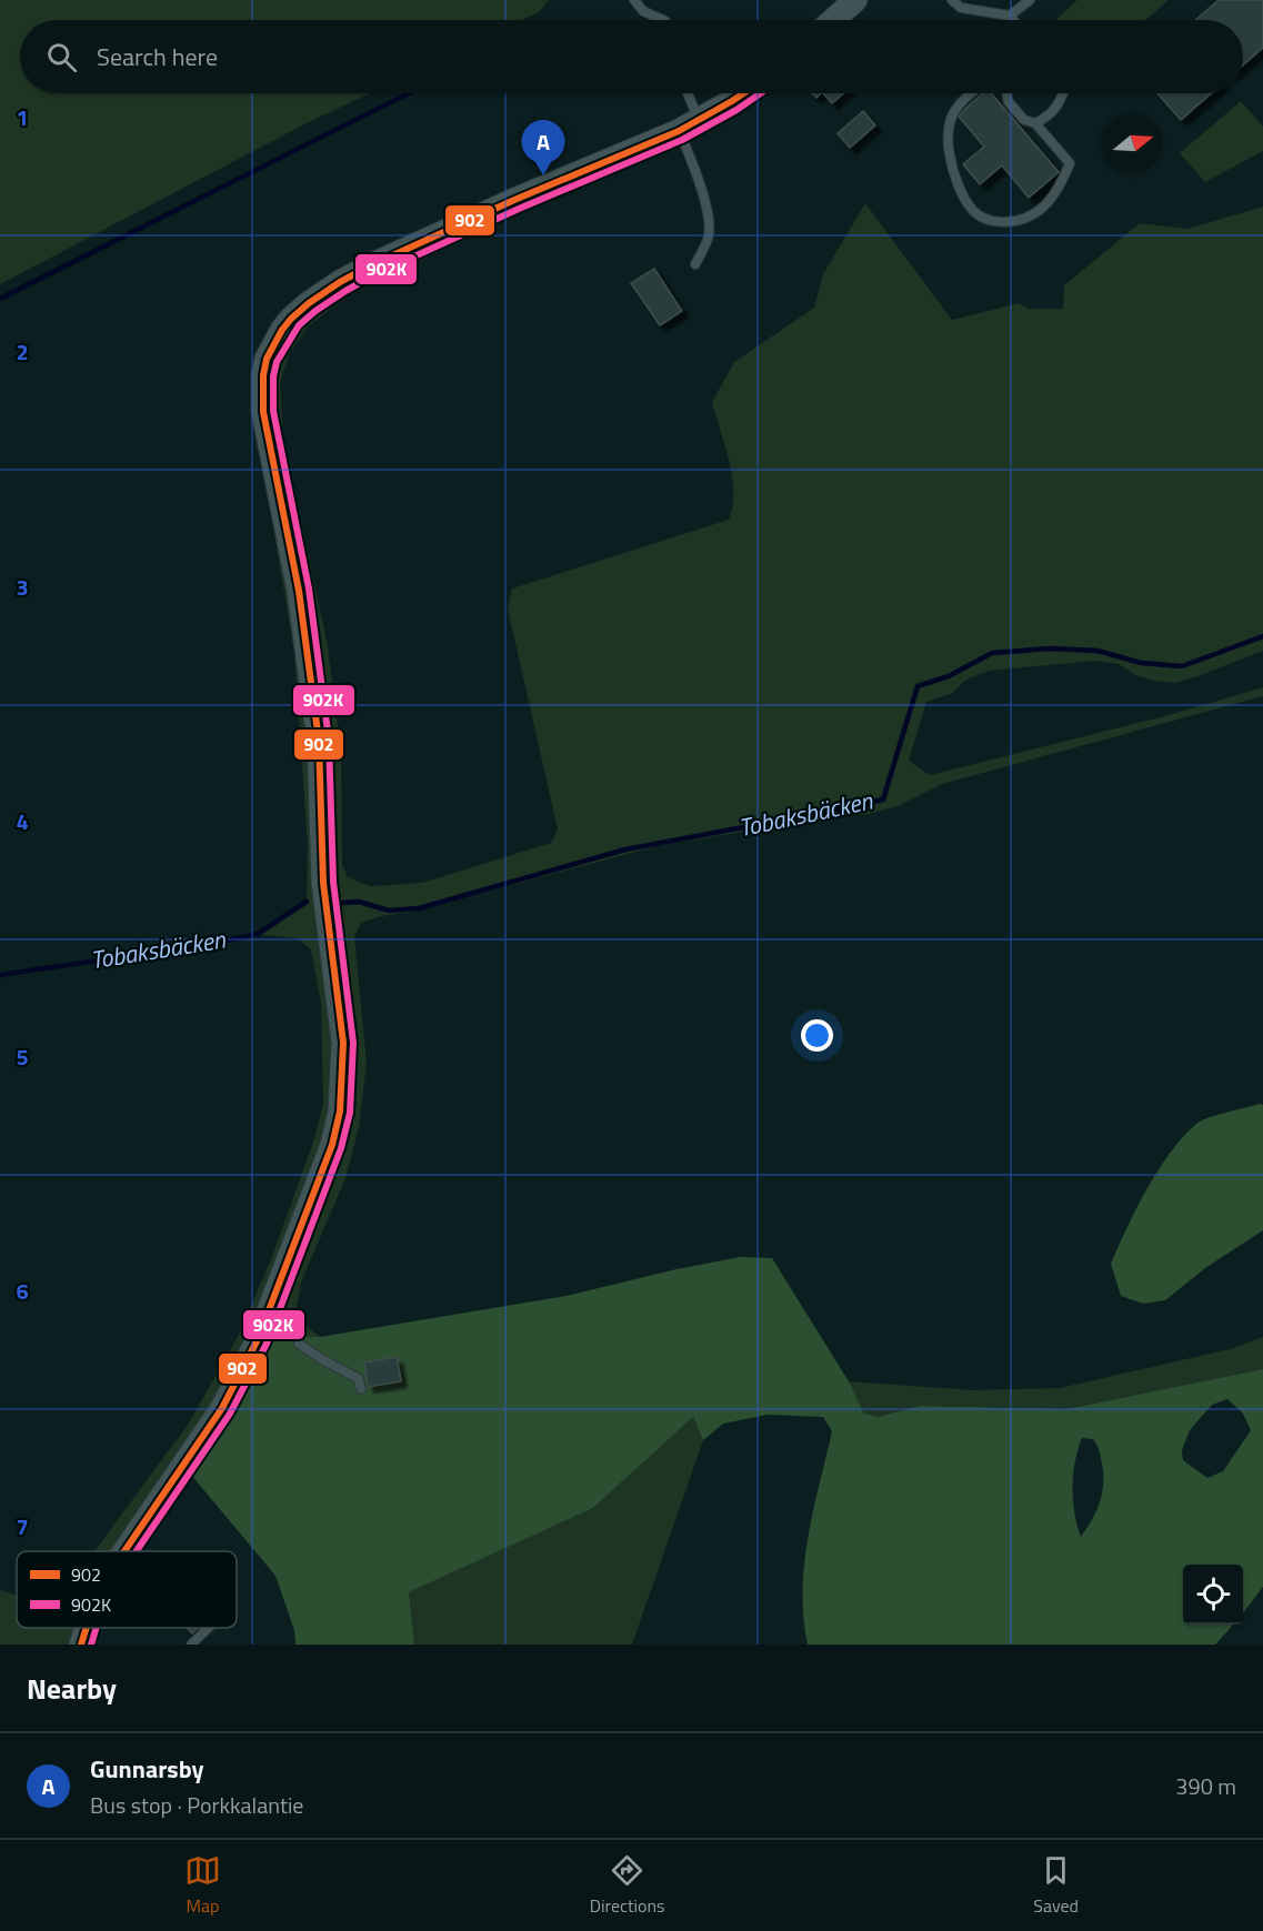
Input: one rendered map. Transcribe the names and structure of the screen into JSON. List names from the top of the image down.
{
  "water": ["Tobaksbäcken"],
  "lines": ["transit line 902", "transit line 902K"],
  "legend": ["902", "902K"],
  "north": "right",
  "page": {
    "search": "Search here",
    "pins": "A",
    "heading": "Nearby",
    "list": [
      {
        "mark": "A",
        "name": "Gunnarsby",
        "note": "Bus stop · Porkkalantie",
        "value": "390 m"
      }
    ],
    "nav": ["Map", "Directions", "Saved"]
  },
  "grid": {
    "rows": [
      "1",
      "2",
      "3",
      "4",
      "5",
      "6",
      "7"
    ]
  }
}
